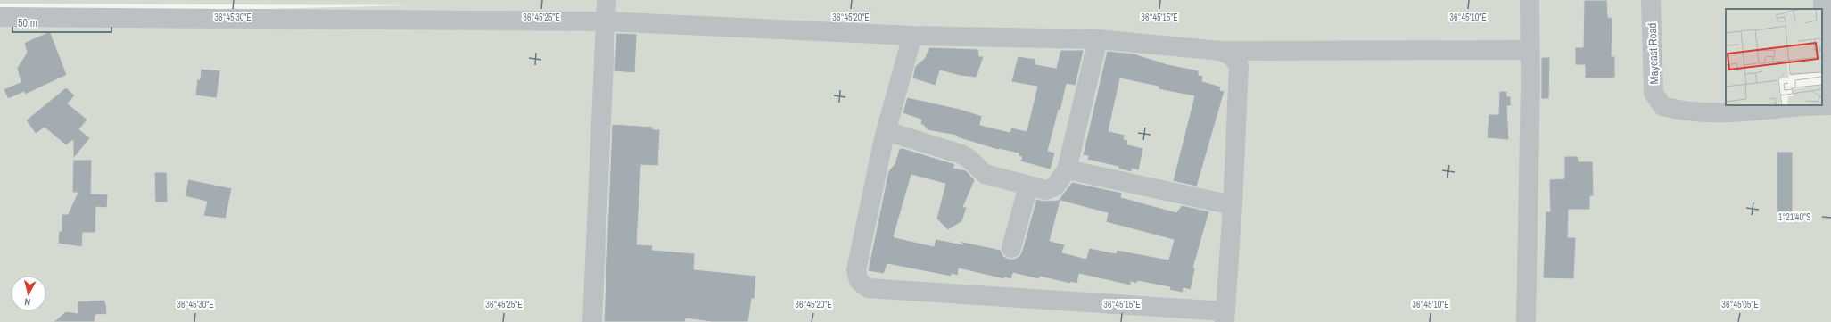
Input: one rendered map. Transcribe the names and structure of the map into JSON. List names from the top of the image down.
{
  "streets": {
    "street": ["Mayeast Road"]
  },
  "scale_bar": "50 m",
  "north": "bottom",
  "coordinates": [
    "36°45'30\"E",
    "36°45'25\"E",
    "36°45'20\"E",
    "36°45'15\"E",
    "36°45'10\"E",
    "1°21'40\"S",
    "36°45'05\"E"
  ]
}
